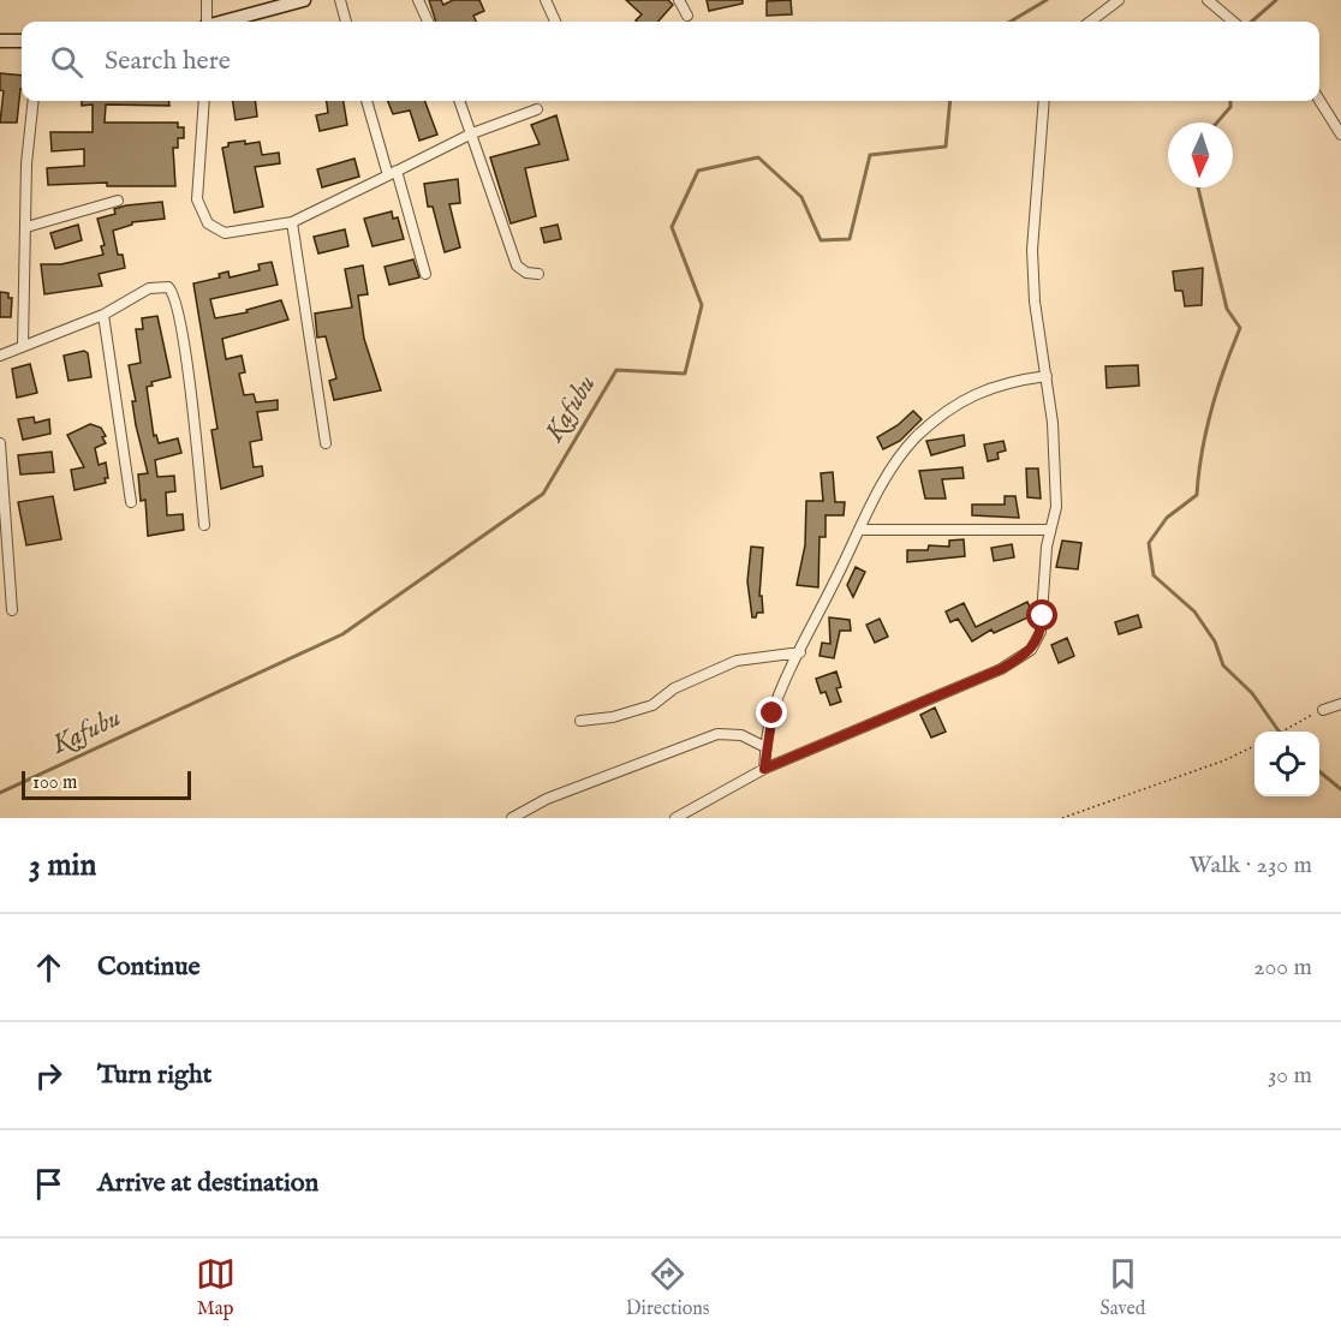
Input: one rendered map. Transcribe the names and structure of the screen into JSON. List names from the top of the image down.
{
  "water": ["Kafubu"],
  "scale_bar": "100 m",
  "north": "bottom",
  "page": {
    "search": "Search here",
    "scale": "100 m",
    "heading": ["3 min", "Walk · 230 m"],
    "list": [
      ["Continue", "200 m"],
      ["Turn right", "30 m"],
      "Arrive at destination"
    ],
    "nav": ["Map", "Directions", "Saved"]
  }
}
